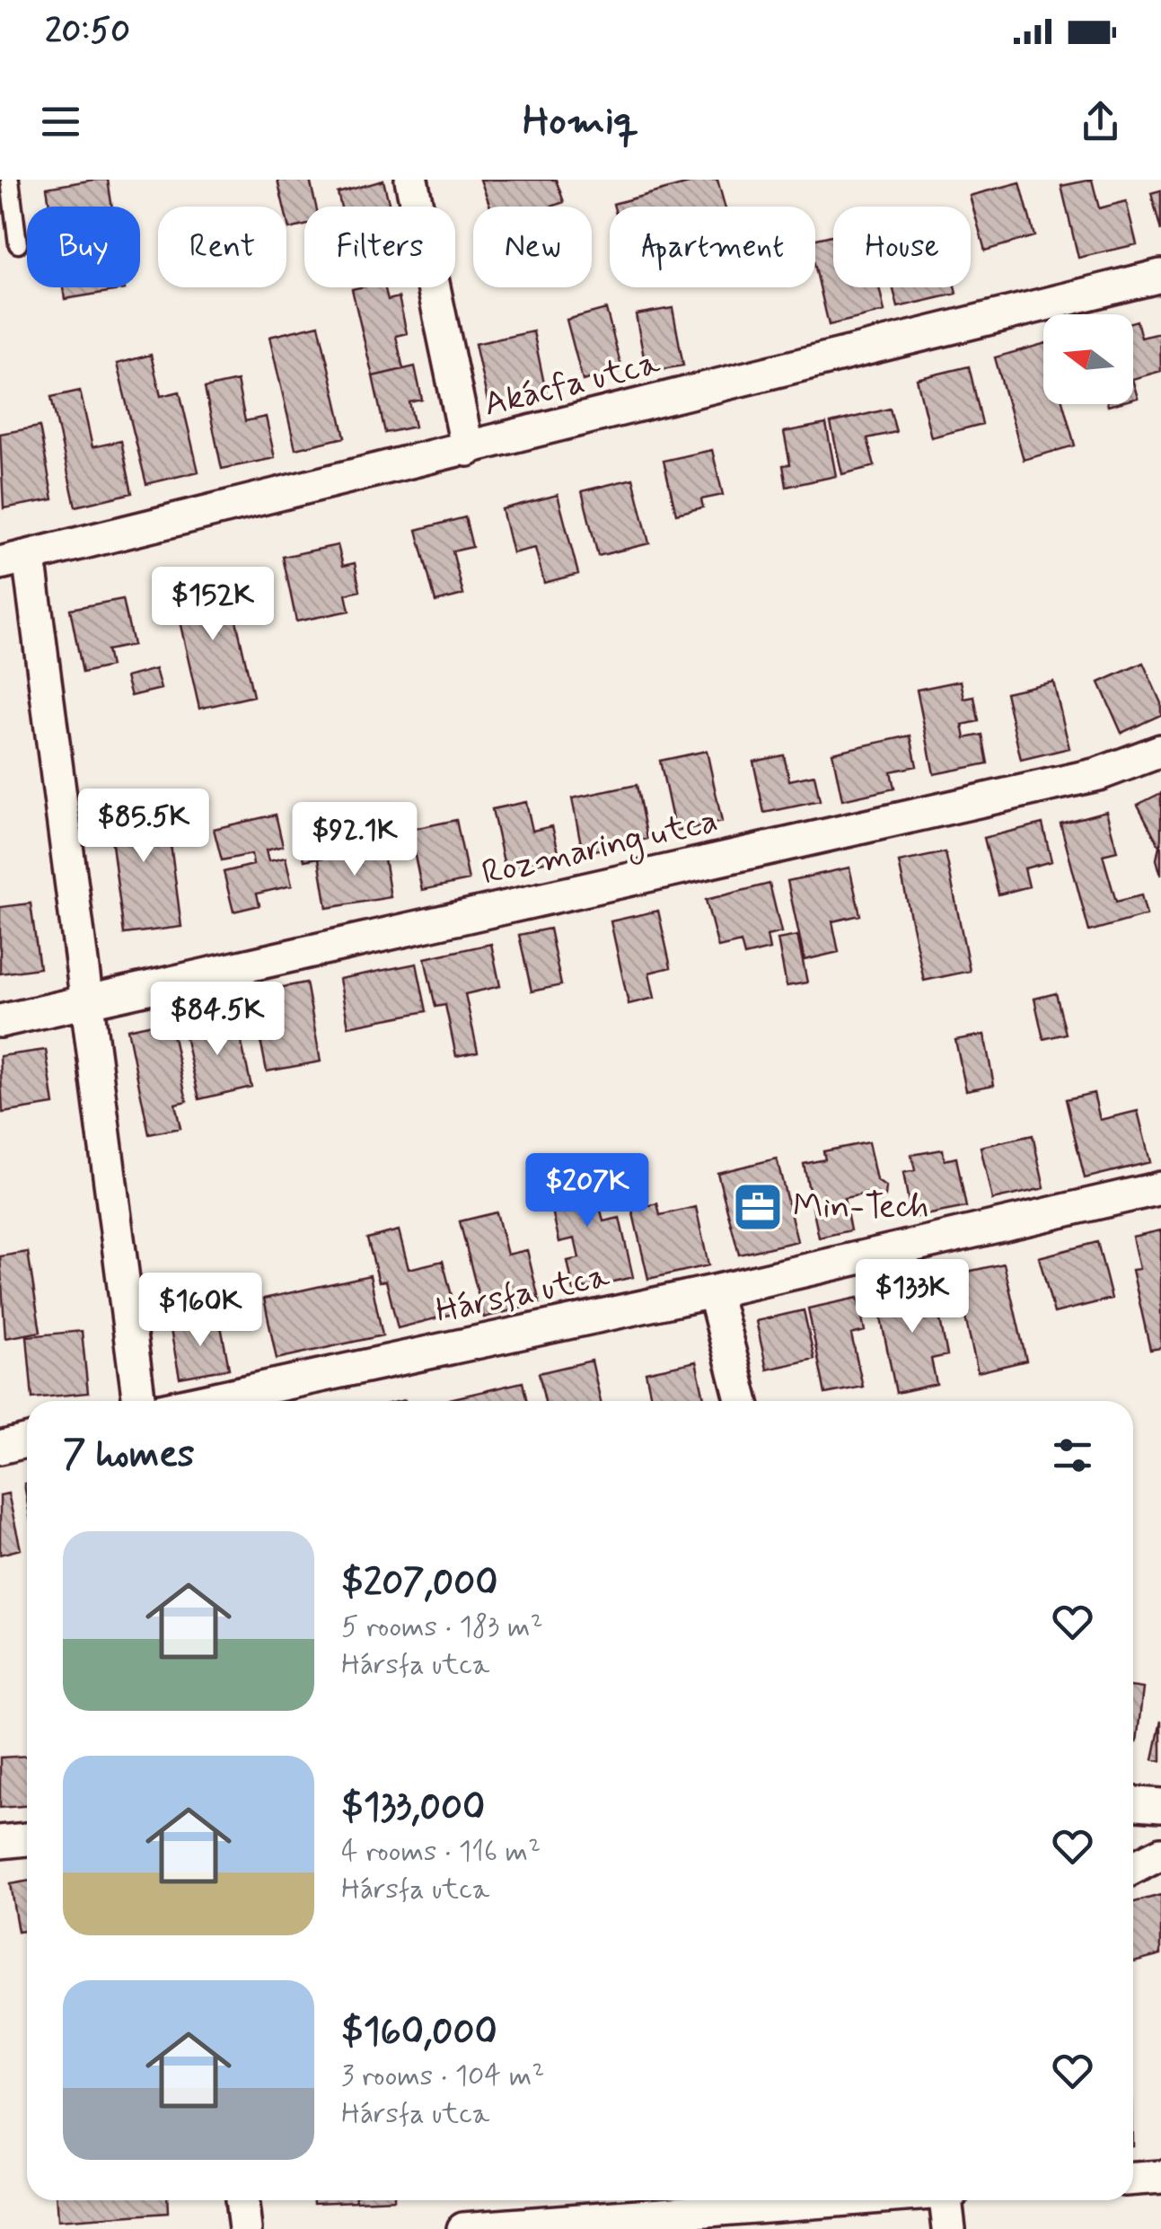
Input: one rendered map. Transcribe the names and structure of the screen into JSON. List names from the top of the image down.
{
  "streets": {
    "street": ["Akácfa utca", "Rozmaring utca", "Hársfa utca"]
  },
  "places": {
    "office": ["Min-Tech"]
  },
  "north": "left",
  "page": {
    "status": "20:50",
    "header": "Homiq",
    "chip": [
      "Buy",
      "Rent",
      "Filters",
      "New",
      "Apartment",
      "House"
    ],
    "price": [
      "$152K",
      "$85.5K",
      "$92.1K",
      "$84.5K",
      "$207K",
      "$133K",
      "$160K"
    ],
    "heading": "7 homes",
    "list": [
      {
        "name": "$207,000",
        "note": "5 rooms · 183 m² · Hársfa utca"
      },
      {
        "name": "$133,000",
        "note": "4 rooms · 116 m² · Hársfa utca"
      },
      {
        "name": "$160,000",
        "note": "3 rooms · 104 m² · Hársfa utca"
      }
    ]
  }
}
